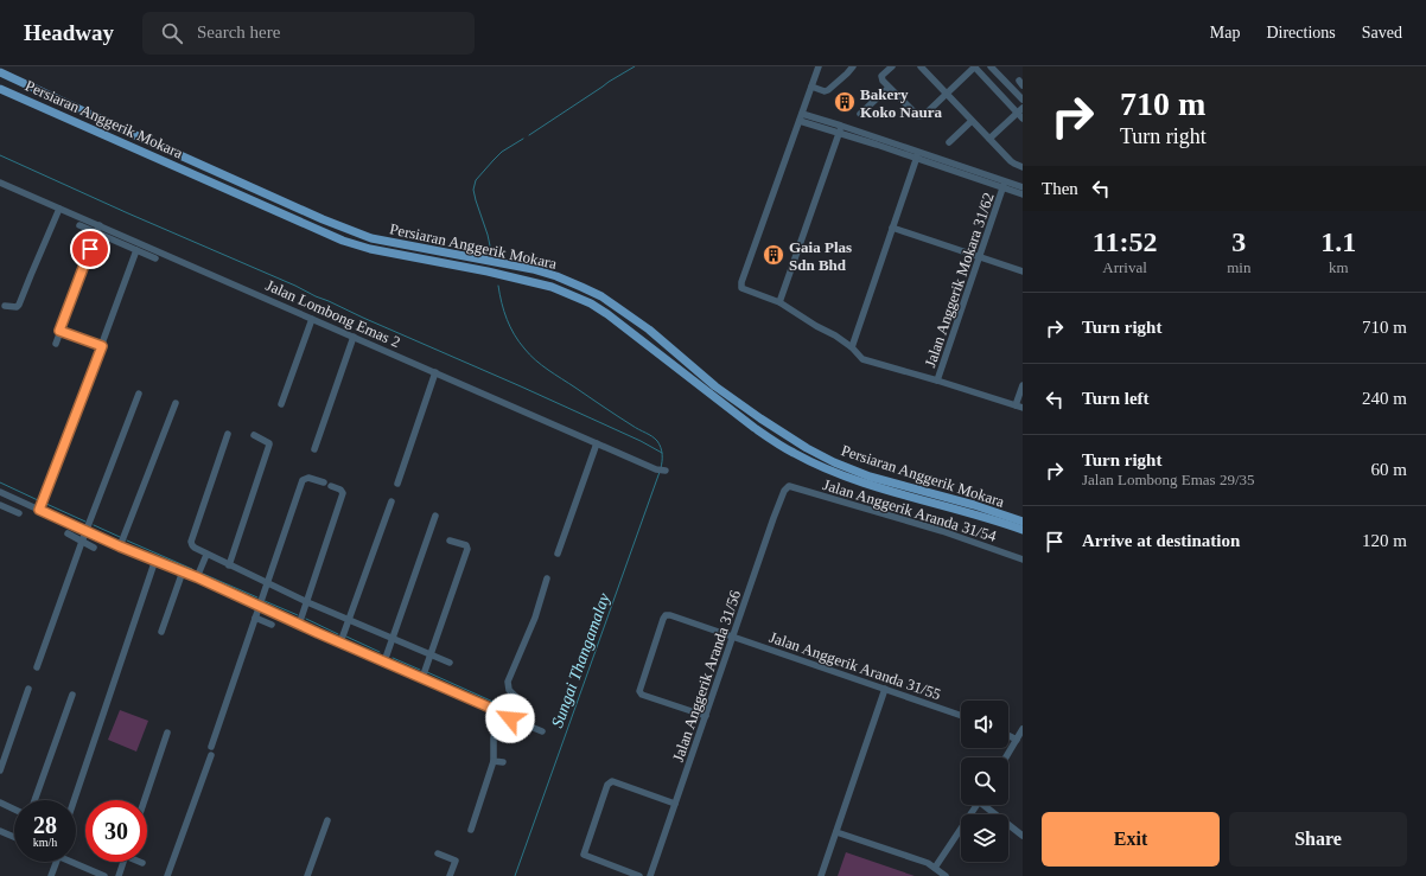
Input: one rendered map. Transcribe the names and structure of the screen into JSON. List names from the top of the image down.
{
  "streets": {
    "main road": ["Persiaran Anggerik Mokara"],
    "street": [
      "Jalan Anggerik Mokara 31/62",
      "Jalan Lombong Emas 2",
      "Jalan Anggerik Aranda 31/54",
      "Jalan Anggerik Aranda 31/55",
      "Jalan Anggerik Aranda 31/56"
    ]
  },
  "crossings": [
    ["Jalan Anggerik Aranda 31/54", "Jalan Anggerik Aranda 31/56"],
    ["Jalan Anggerik Aranda 31/55", "Jalan Anggerik Aranda 31/56"]
  ],
  "water": ["Sungai Thangamalay"],
  "places": {
    "building": ["Bakery Koko Naura", "Gaia Plas Sdn Bhd"]
  },
  "page": {
    "header": "Headway",
    "search": "Search here",
    "nav": ["Map", "Directions", "Saved"],
    "turn": ["710 m", "Turn right"],
    "then": "Then",
    "eta": [
      "11:52",
      "Arrival",
      "3",
      "min",
      "1.1",
      "km"
    ],
    "list": [
      {
        "name": "Turn right",
        "value": "710 m"
      },
      {
        "name": "Turn left",
        "value": "240 m"
      },
      {
        "name": "Turn right",
        "note": "Jalan Lombong Emas 29/35",
        "value": "60 m"
      },
      {
        "name": "Arrive at destination",
        "value": "120 m"
      }
    ],
    "speed": "28 km/h",
    "limit": "30",
    "buttons": ["Exit", "Share"]
  }
}
